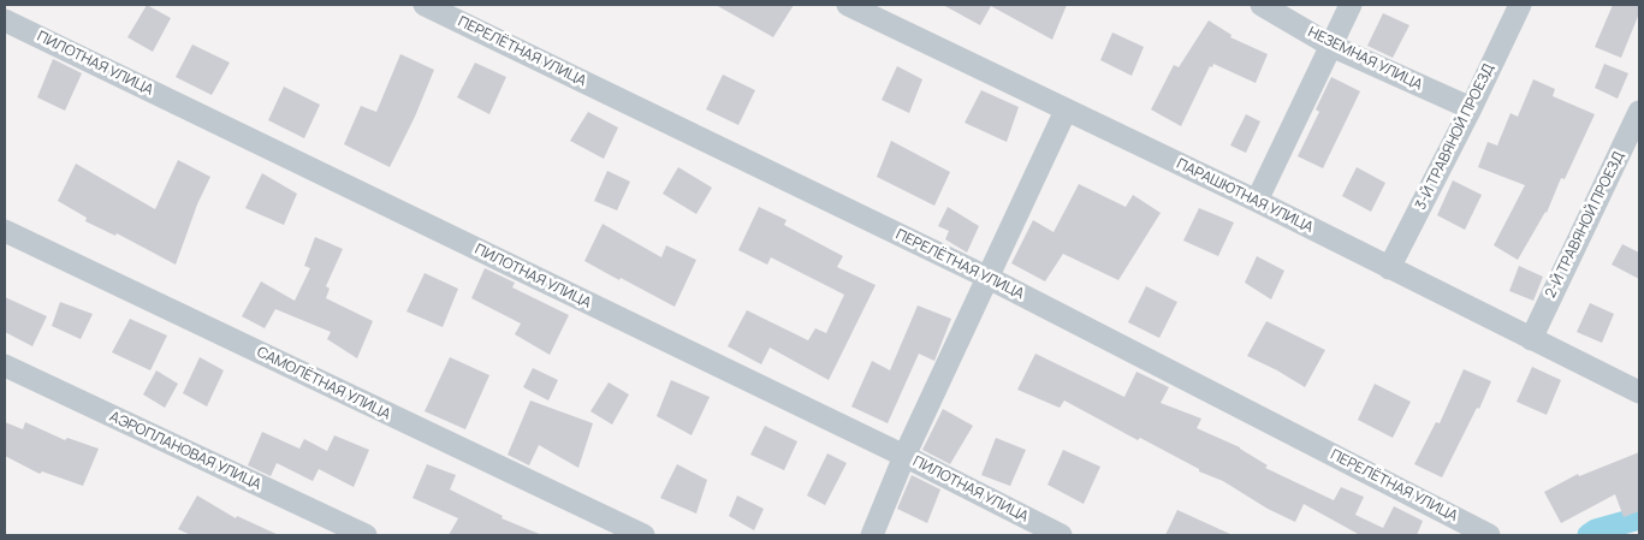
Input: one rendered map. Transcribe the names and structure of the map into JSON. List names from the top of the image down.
{
  "streets": {
    "street": [
      "ПЕРЕЛЁТНАЯ УЛИЦА",
      "НЕЗЕМНАЯ УЛИЦА",
      "ПИЛОТНАЯ УЛИЦА",
      "3-Й ТРАВЯНОЙ ПРОЕЗД",
      "ПАРАШЮТНАЯ УЛИЦА",
      "2-Й ТРАВЯНОЙ ПРОЕЗД",
      "САМОЛЁТНАЯ УЛИЦА",
      "АЭРОПЛАНОВАЯ УЛИЦА"
    ]
  },
  "crossings": [
    ["НЕЗЕМНАЯ УЛИЦА", "3-Й ТРАВЯНОЙ ПРОЕЗД"],
    ["3-Й ТРАВЯНОЙ ПРОЕЗД", "ПАРАШЮТНАЯ УЛИЦА"],
    ["ПАРАШЮТНАЯ УЛИЦА", "2-Й ТРАВЯНОЙ ПРОЕЗД"]
  ]
}
